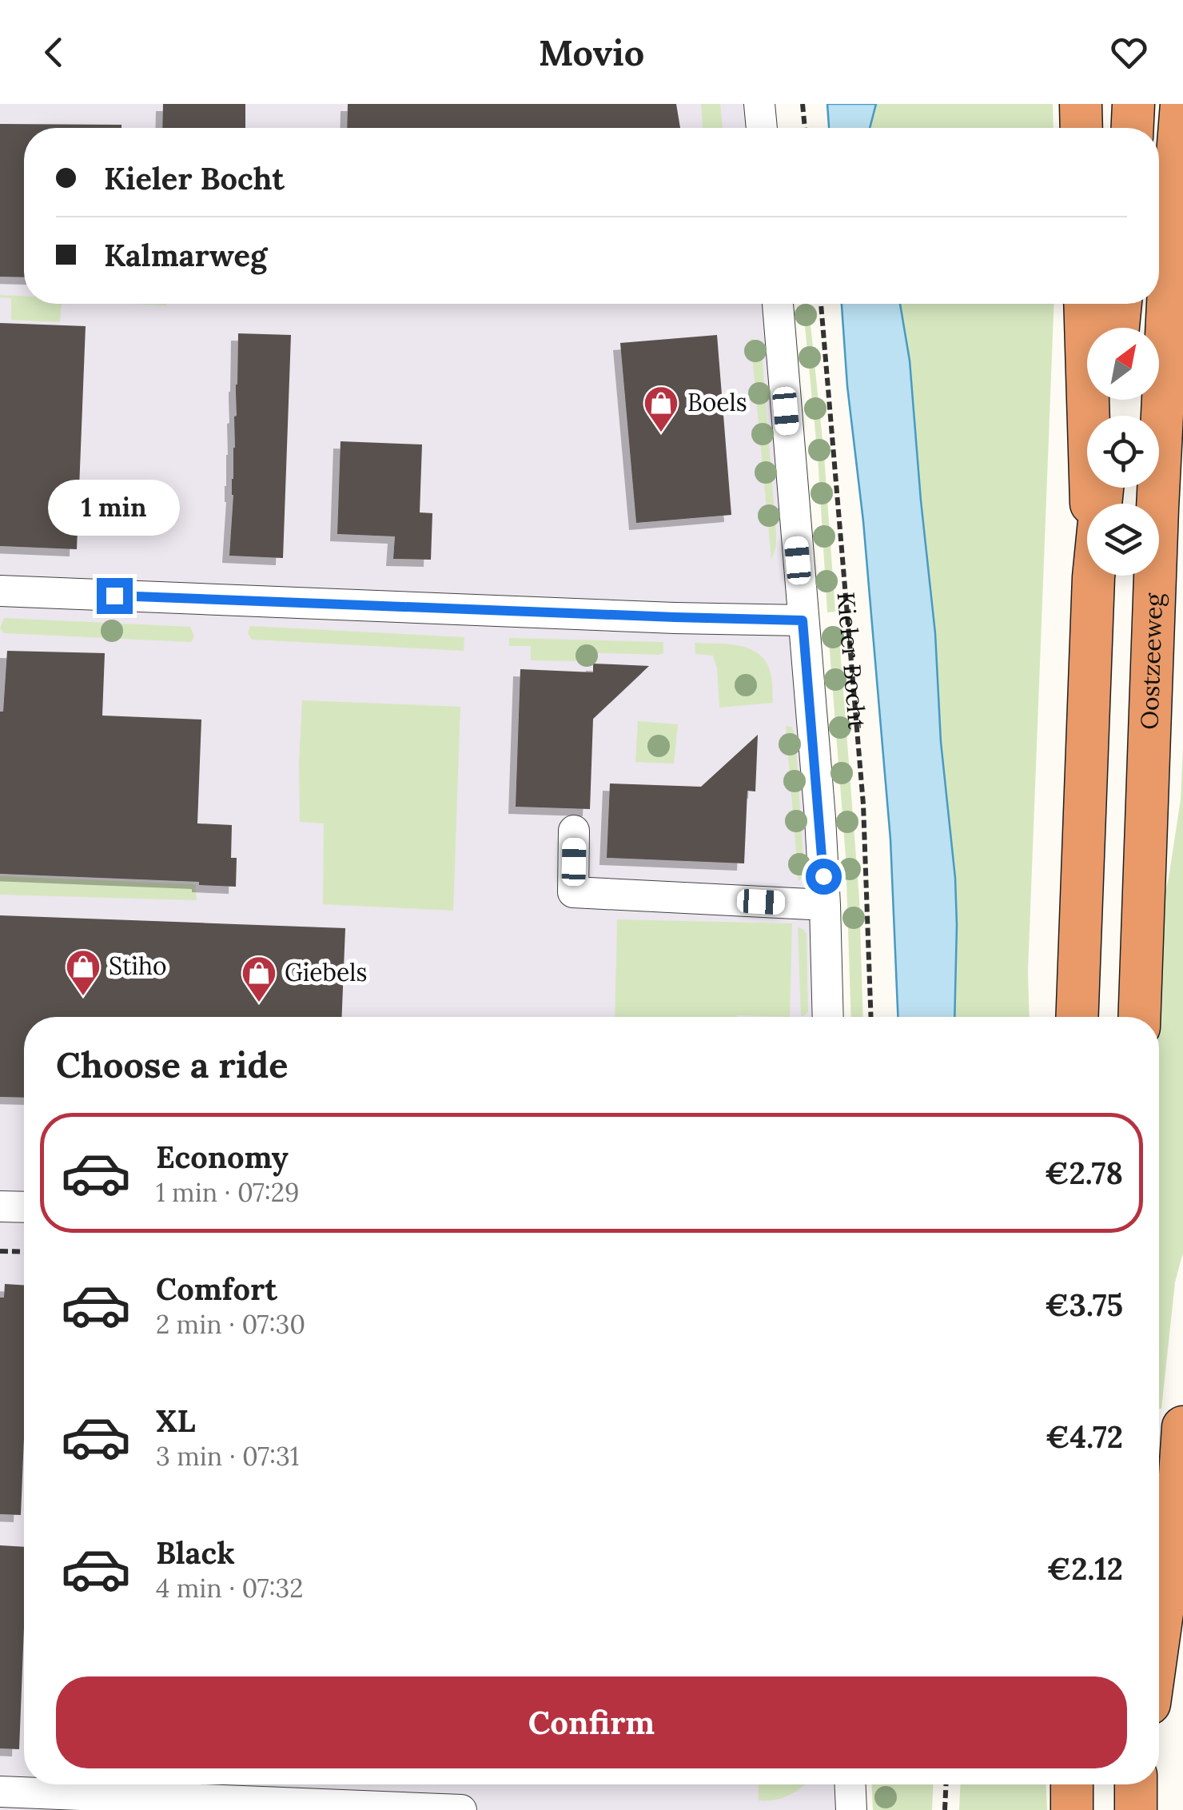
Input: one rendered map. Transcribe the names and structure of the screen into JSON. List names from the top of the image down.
{
  "streets": {
    "highway": ["Oostzeeweg"],
    "street": ["Kieler Bocht"]
  },
  "places": {
    "shop": ["Boels", "Stiho", "Giebels"]
  },
  "north": "top right",
  "page": {
    "header": "Movio",
    "banner": ["Kieler Bocht", "Kalmarweg"],
    "bubble": "1 min",
    "heading": "Choose a ride",
    "list": [
      {
        "name": "Economy",
        "note": "1 min · 07:29",
        "value": "€2.78"
      },
      {
        "name": "Comfort",
        "note": "2 min · 07:30",
        "value": "€3.75"
      },
      {
        "name": "XL",
        "note": "3 min · 07:31",
        "value": "€4.72"
      },
      {
        "name": "Black",
        "note": "4 min · 07:32",
        "value": "€2.12"
      }
    ],
    "buttons": "Confirm"
  }
}
